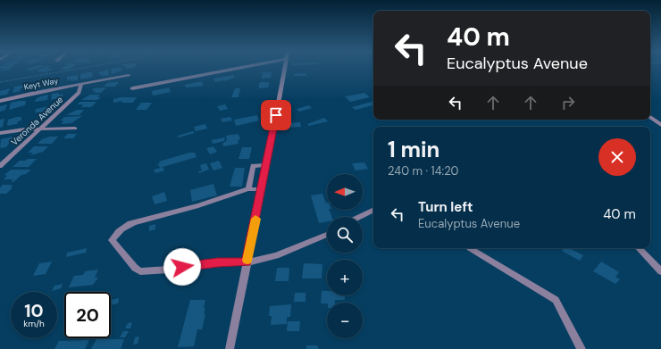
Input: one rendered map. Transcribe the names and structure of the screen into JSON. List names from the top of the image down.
{
  "streets": {
    "street": ["Keyt Way", "Veronda Avenue"]
  },
  "crossings": [
    ["Keyt Way", "Veronda Avenue"]
  ],
  "north": "left",
  "page": {
    "turn": ["40 m", "Eucalyptus Avenue"],
    "heading": ["1 min", "240 m · 14:20"],
    "map_buttons": ["+", "−"],
    "list": [
      {
        "name": "Turn left",
        "note": "Eucalyptus Avenue",
        "value": "40 m"
      }
    ],
    "speed": "10 km/h",
    "limit": "20"
  }
}
